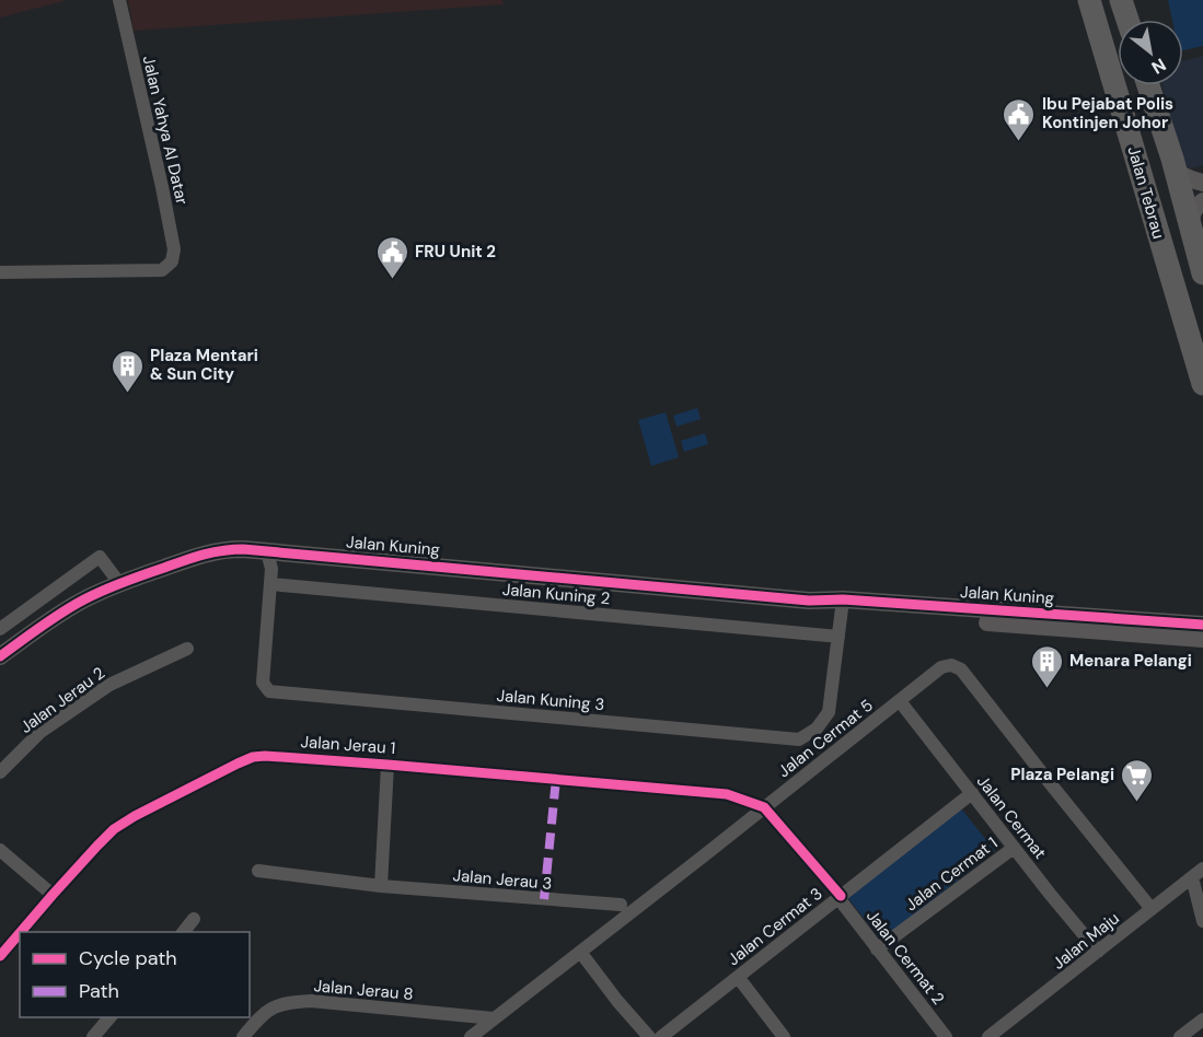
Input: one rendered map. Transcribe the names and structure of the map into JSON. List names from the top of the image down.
{
  "streets": {
    "highway": ["Jalan Tebrau"],
    "street": [
      "Jalan Yahya Al Datar",
      "Jalan Kuning",
      "Jalan Kuning 2",
      "Jalan Jerau 2",
      "Jalan Kuning 3",
      "Jalan Cermat 5",
      "Jalan Jerau 1",
      "Jalan Cermat",
      "Jalan Cermat 1",
      "Jalan Jerau 3",
      "Jalan Cermat 3",
      "Jalan Maju",
      "Jalan Cermat 2",
      "Jalan Jerau 8"
    ]
  },
  "crossings": [
    ["Jalan Kuning", "Jalan Kuning 3"],
    ["Jalan Kuning 2", "Jalan Kuning 3"],
    ["Jalan Cermat 5", "Jalan Jerau 1"],
    ["Jalan Cermat 5", "Jalan Cermat"],
    ["Jalan Cermat 5", "Jalan Maju"],
    ["Jalan Cermat 5", "Jalan Cermat 2"],
    ["Jalan Cermat 5", "Jalan Jerau 8"],
    ["Jalan Jerau 1", "Jalan Cermat 2"],
    ["Jalan Cermat", "Jalan Cermat 1"],
    ["Jalan Cermat", "Jalan Cermat 3"],
    ["Jalan Cermat", "Jalan Maju"],
    ["Jalan Cermat 1", "Jalan Cermat 2"],
    ["Jalan Cermat 3", "Jalan Cermat 2"]
  ],
  "places": {
    "public building": ["Ibu Pejabat Polis Kontinjen Johor", "FRU Unit 2"],
    "building": ["Plaza Mentari & Sun City", "Menara Pelangi"],
    "supermarket": ["Plaza Pelangi"]
  },
  "legend": ["Cycle path", "Path"],
  "north": "bottom right"
}
